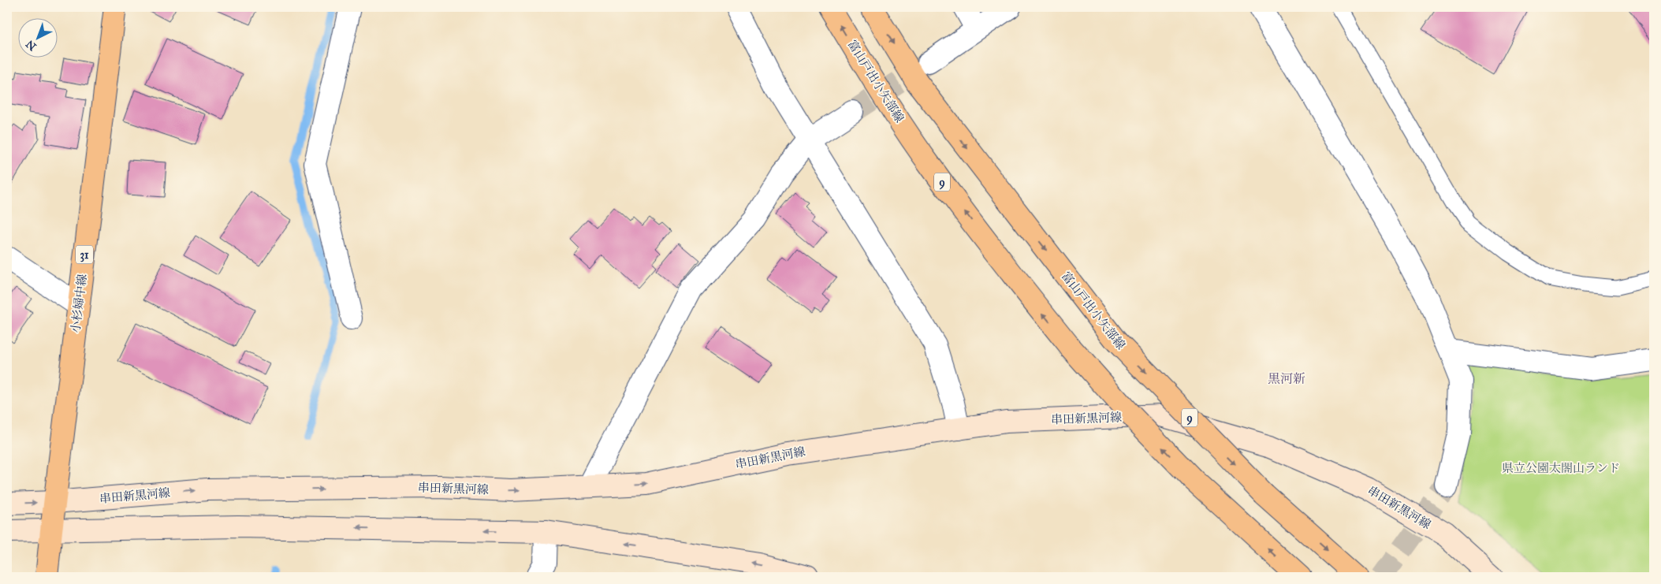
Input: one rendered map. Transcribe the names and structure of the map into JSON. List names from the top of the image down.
{
  "streets": {
    "main road": [
      "富山戸出小矢部線",
      "9",
      "31",
      "小杉婦中線",
      "串田新黒河線"
    ]
  },
  "crossings": [
    ["小杉婦中線", "串田新黒河線"]
  ],
  "districts": ["黒河新"],
  "parks": ["県立公園太閤山ランド"],
  "north": "bottom left"
}
